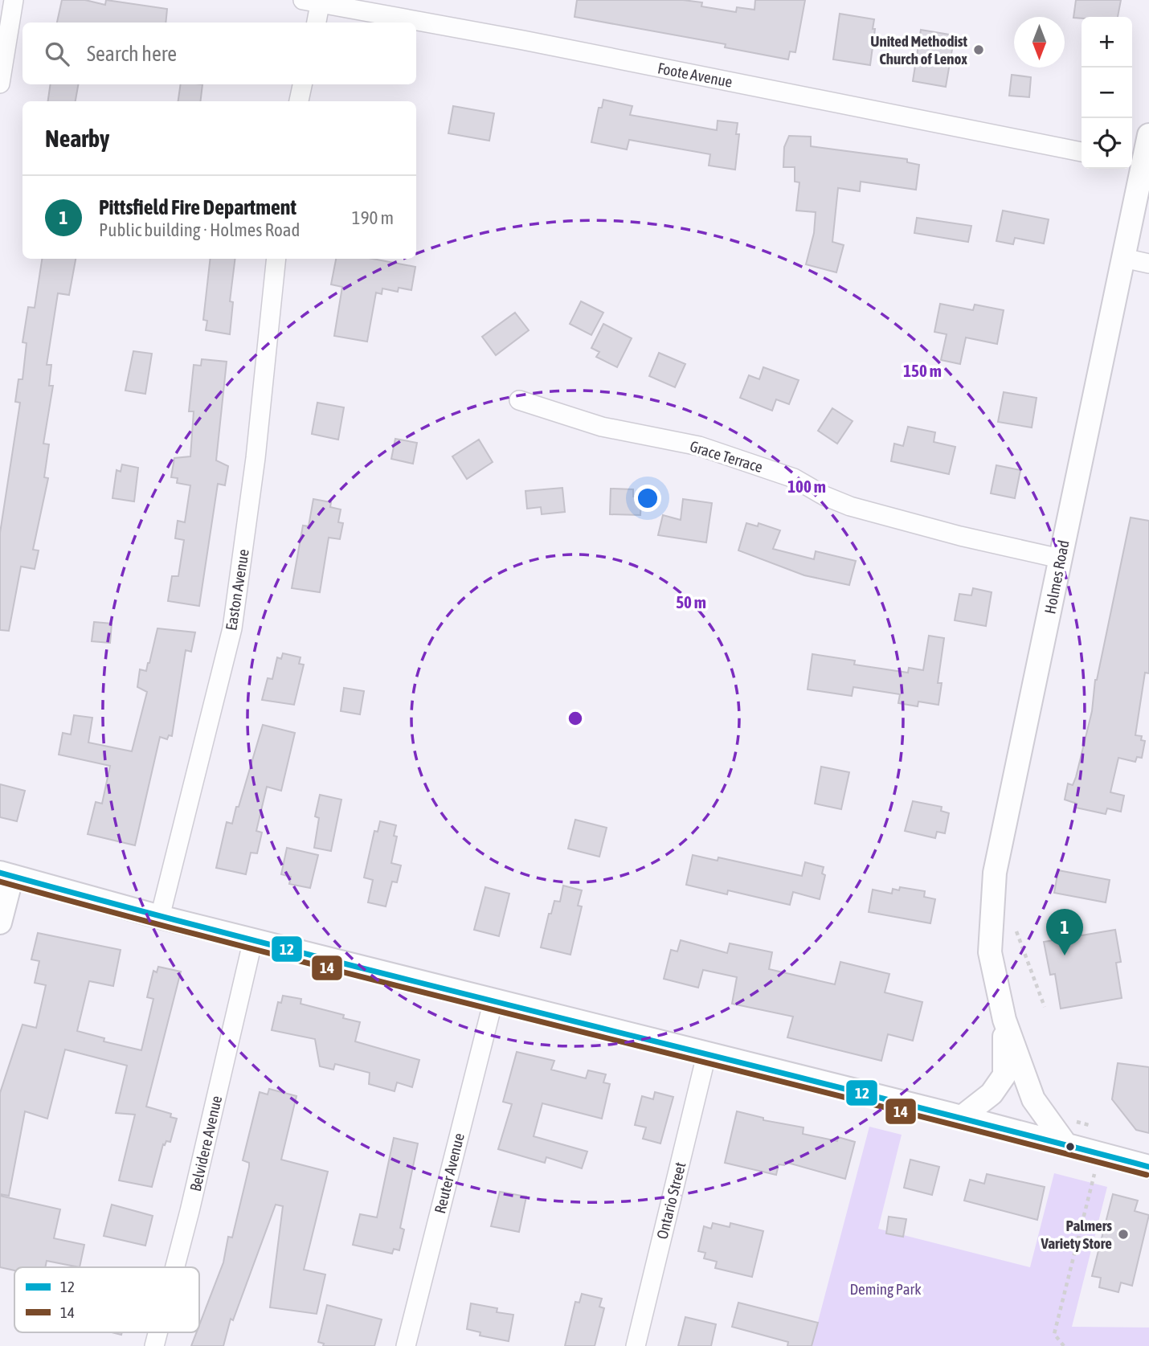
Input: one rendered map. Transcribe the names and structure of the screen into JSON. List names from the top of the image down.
{
  "streets": {
    "street": [
      "Foote Avenue",
      "Grace Terrace",
      "Holmes Road",
      "Easton Avenue",
      "Belvidere Avenue",
      "Reuter Avenue",
      "Ontario Street"
    ]
  },
  "crossings": [
    ["Grace Terrace", "Holmes Road"]
  ],
  "parks": ["Deming Park"],
  "places": ["United Methodist Church of Lenox", "Palmers Variety Store"],
  "lines": ["transit line 12", "transit line 14"],
  "legend": ["12", "14"],
  "north": "bottom",
  "page": {
    "map_buttons": ["+", "−"],
    "search": "Search here",
    "heading": "Nearby",
    "list": [
      {
        "mark": "1",
        "name": "Pittsfield Fire Department",
        "note": "Public building · Holmes Road",
        "value": "190 m"
      }
    ],
    "pins": "1"
  },
  "rings": ["150 m", "100 m", "50 m"]
}
